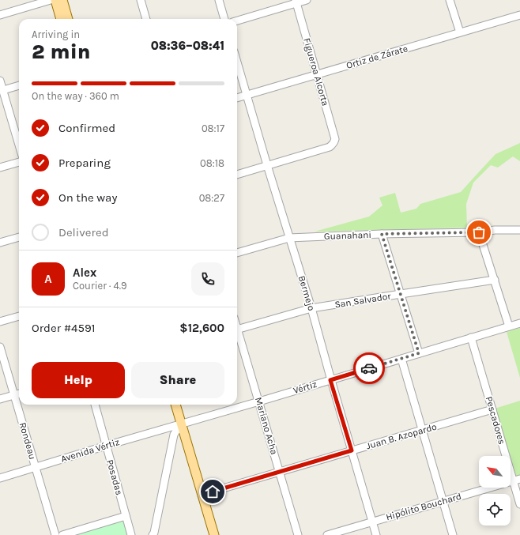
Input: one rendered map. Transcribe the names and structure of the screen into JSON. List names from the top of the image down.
{
  "streets": {
    "street": [
      "Ortiz de Zárate",
      "Figueroa Alcorta",
      "Guanahani",
      "Bermejo",
      "San Salvador",
      "Vértiz",
      "Pescadores",
      "Mariano Acha",
      "Juan B. Azopardo",
      "Rondeau",
      "Avenida Vértiz",
      "Posadas",
      "Hipólito Bouchard"
    ]
  },
  "crossings": [
    ["Ortiz de Zárate", "Figueroa Alcorta"],
    ["Ortiz de Zárate", "Bermejo"],
    ["Figueroa Alcorta", "Bermejo"],
    ["Guanahani", "Bermejo"],
    ["Bermejo", "San Salvador"],
    ["Bermejo", "Vértiz"],
    ["Bermejo", "Juan B. Azopardo"],
    ["Bermejo", "Hipólito Bouchard"],
    ["Vértiz", "Pescadores"],
    ["Vértiz", "Mariano Acha"],
    ["Vértiz", "Avenida Vértiz"],
    ["Pescadores", "Juan B. Azopardo"],
    ["Pescadores", "Hipólito Bouchard"],
    ["Mariano Acha", "Juan B. Azopardo"],
    ["Rondeau", "Avenida Vértiz"],
    ["Avenida Vértiz", "Posadas"]
  ],
  "north": "top left",
  "page": {
    "heading": ["2 min", "Arriving in", "08:36–08:41"],
    "panel": [
      "Alex",
      "Courier · 4.9",
      "Order #4591",
      "$12,600"
    ],
    "bar": "On the way · 360 m",
    "list": [
      ["Confirmed", "08:17"],
      ["Preparing", "08:18"],
      ["On the way", "08:27"],
      "Delivered"
    ],
    "round": "A",
    "buttons": ["Help", "Share"]
  }
}
